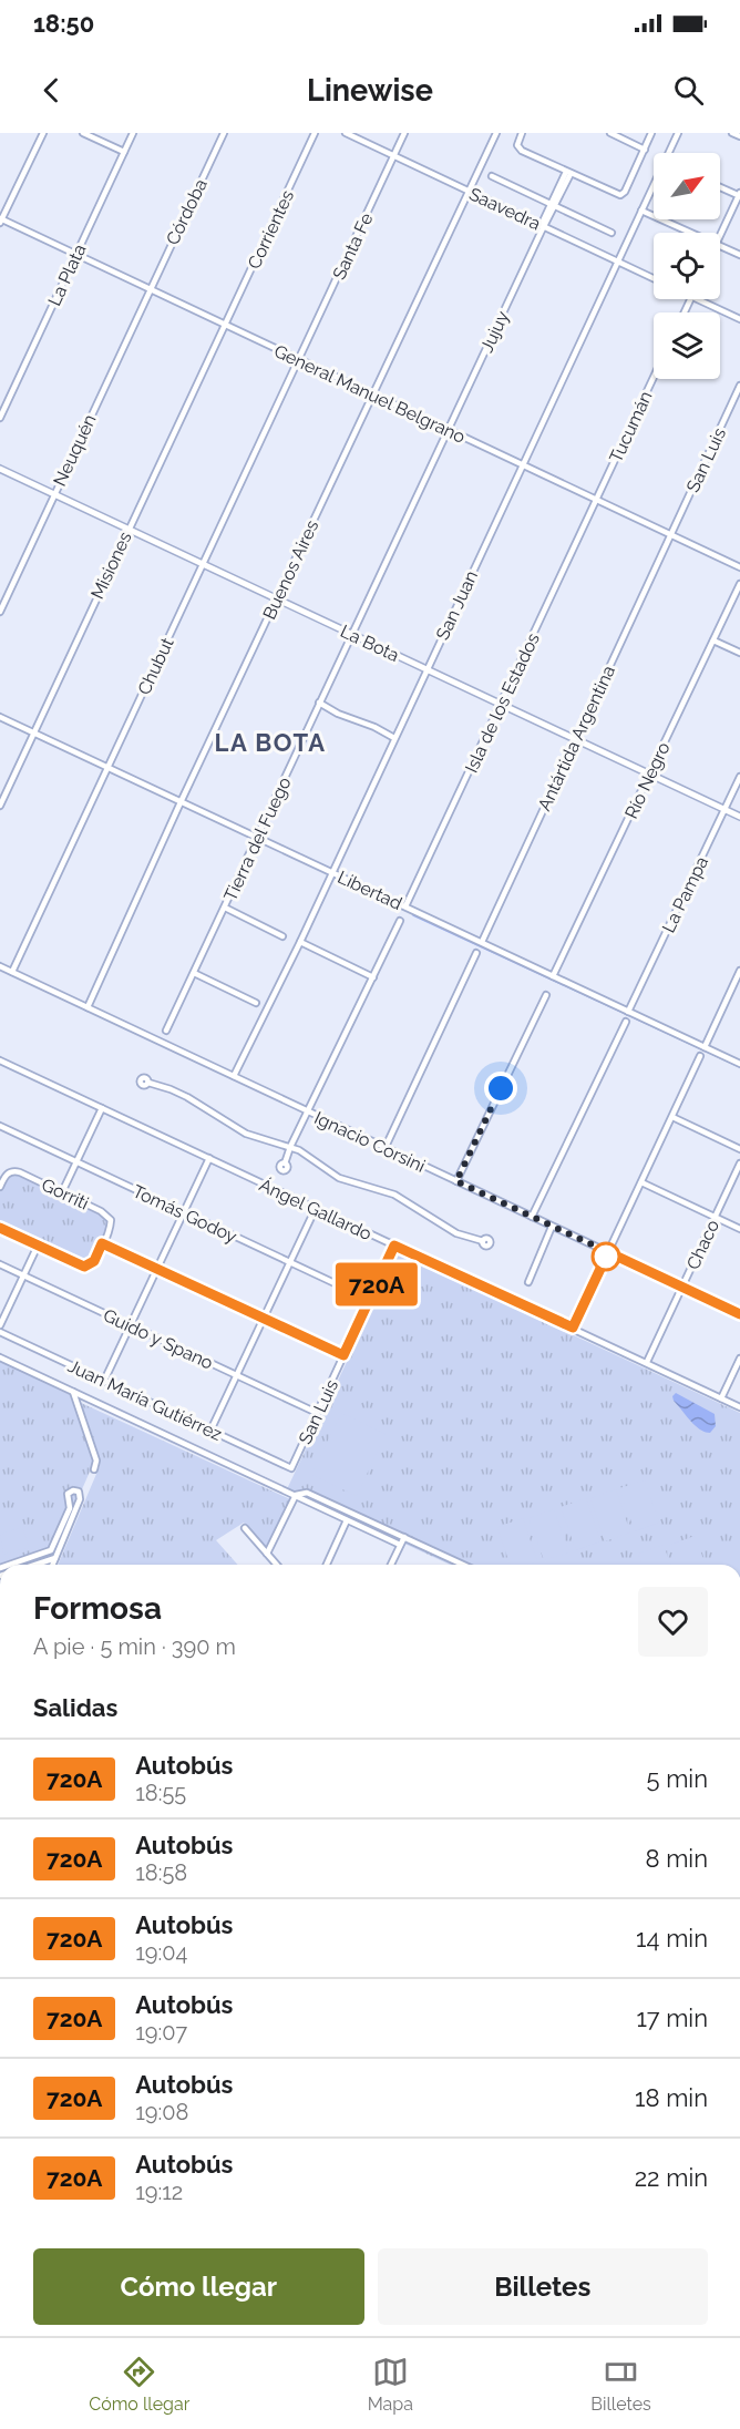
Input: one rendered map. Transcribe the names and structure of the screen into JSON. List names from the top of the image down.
{
  "streets": {
    "street": [
      "Saavedra",
      "Córdoba",
      "Corrientes",
      "Santa Fe",
      "La Plata",
      "Jujuy",
      "General Manuel Belgrano",
      "Tucumán",
      "Neuquén",
      "San Luis",
      "Misiones",
      "Buenos Aires",
      "San Juan",
      "La Bota",
      "Chubut",
      "Isla de los Estados",
      "Antártida Argentina",
      "Río Negro",
      "Tierra del Fuego",
      "Libertad",
      "La Pampa",
      "Ignacio Corsini",
      "Gorriti",
      "Ángel Gallardo",
      "Tomás Godoy",
      "Chaco",
      "Guido y Spano",
      "Juan María Gutiérrez"
    ]
  },
  "crossings": [
    ["Saavedra", "Santa Fe"],
    ["Saavedra", "Jujuy"],
    ["Saavedra", "Buenos Aires"],
    ["Saavedra", "San Juan"],
    ["Córdoba", "General Manuel Belgrano"],
    ["Córdoba", "Neuquén"],
    ["Corrientes", "General Manuel Belgrano"],
    ["Corrientes", "Misiones"],
    ["Santa Fe", "General Manuel Belgrano"],
    ["Santa Fe", "Chubut"],
    ["La Plata", "General Manuel Belgrano"],
    ["Jujuy", "General Manuel Belgrano"],
    ["Jujuy", "Tierra del Fuego"],
    ["General Manuel Belgrano", "Tucumán"],
    ["General Manuel Belgrano", "Neuquén"],
    ["General Manuel Belgrano", "San Luis"],
    ["General Manuel Belgrano", "Misiones"],
    ["General Manuel Belgrano", "Buenos Aires"],
    ["General Manuel Belgrano", "San Juan"],
    ["General Manuel Belgrano", "Chubut"],
    ["General Manuel Belgrano", "Isla de los Estados"],
    ["General Manuel Belgrano", "Antártida Argentina"],
    ["General Manuel Belgrano", "Tierra del Fuego"],
    ["Tucumán", "Isla de los Estados"],
    ["Neuquén", "La Bota"],
    ["San Luis", "Antártida Argentina"],
    ["San Luis", "Ángel Gallardo"],
    ["San Luis", "Tomás Godoy"],
    ["San Luis", "Guido y Spano"],
    ["San Luis", "Juan María Gutiérrez"],
    ["Misiones", "La Bota"],
    ["Misiones", "Libertad"],
    ["Buenos Aires", "La Bota"],
    ["Buenos Aires", "Libertad"],
    ["Buenos Aires", "Ignacio Corsini"],
    ["San Juan", "La Bota"],
    ["San Juan", "Libertad"],
    ["San Juan", "Ignacio Corsini"],
    ["La Bota", "Chubut"],
    ["La Bota", "Isla de los Estados"],
    ["La Bota", "Antártida Argentina"],
    ["La Bota", "Río Negro"],
    ["La Bota", "Tierra del Fuego"],
    ["La Bota", "La Pampa"],
    ["Chubut", "Libertad"],
    ["Chubut", "Ignacio Corsini"],
    ["Isla de los Estados", "Libertad"],
    ["Antártida Argentina", "Libertad"],
    ["Río Negro", "Libertad"],
    ["Tierra del Fuego", "Libertad"],
    ["Libertad", "La Pampa"],
    ["Ignacio Corsini", "Chaco"],
    ["Ángel Gallardo", "Chaco"]
  ],
  "districts": ["LA BOTA"],
  "lines": ["bus line 720A"],
  "north": "top right",
  "page": {
    "status": "18:50",
    "header": "Linewise",
    "on_map": "720A",
    "heading": [
      ["Formosa", "A pie · 5 min · 390 m"],
      "Salidas"
    ],
    "list": [
      {
        "mark": "720A",
        "name": "Autobús",
        "note": "18:55",
        "value": "5 min"
      },
      {
        "mark": "720A",
        "name": "Autobús",
        "note": "18:58",
        "value": "8 min"
      },
      {
        "mark": "720A",
        "name": "Autobús",
        "note": "19:04",
        "value": "14 min"
      },
      {
        "mark": "720A",
        "name": "Autobús",
        "note": "19:07",
        "value": "17 min"
      },
      {
        "mark": "720A",
        "name": "Autobús",
        "note": "19:08",
        "value": "18 min"
      },
      {
        "mark": "720A",
        "name": "Autobús",
        "note": "19:12",
        "value": "22 min"
      }
    ],
    "buttons": ["Cómo llegar", "Billetes"],
    "tabs": ["Cómo llegar", "Mapa", "Billetes"]
  }
}
